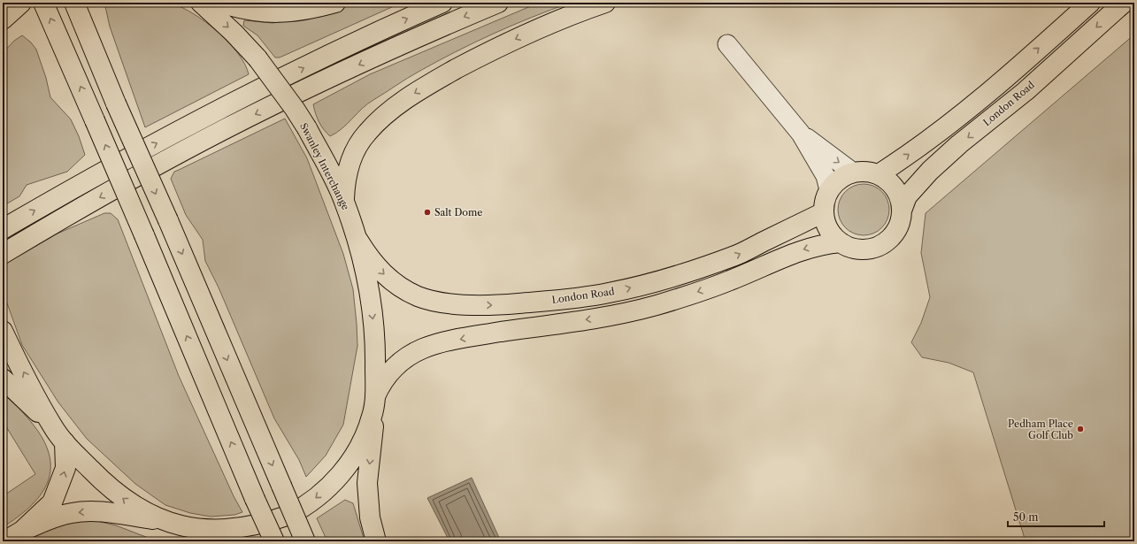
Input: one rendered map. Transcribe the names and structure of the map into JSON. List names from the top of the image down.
{
  "streets": {
    "main road": ["London Road", "Swanley Interchange"]
  },
  "crossings": [
    ["London Road", "Swanley Interchange"]
  ],
  "places": ["Salt Dome", "Pedham Place Golf Club"],
  "scale_bar": "50 m"
}
